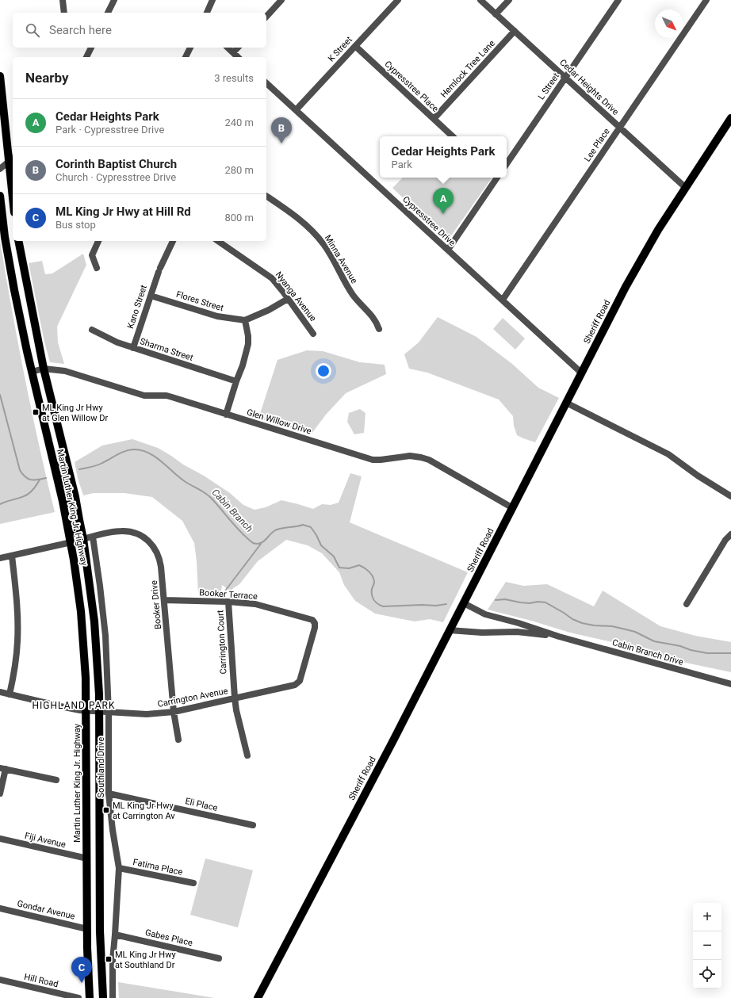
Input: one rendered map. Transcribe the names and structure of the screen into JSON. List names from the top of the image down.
{
  "streets": {
    "main road": ["Sheriff Road", "Martin Luther King Jr. Highway"],
    "street": [
      "K Street",
      "Hemlock Tree Lane",
      "Cypresstree Place",
      "L Street",
      "Cedar Heights Drive",
      "Lee Place",
      "Cypresstree Drive",
      "Minna Avenue",
      "Nyanga Avenue",
      "Flores Street",
      "Kano Street",
      "Sharma Street",
      "Glen Willow Drive",
      "Booker Terrace",
      "Booker Drive",
      "Carrington Court",
      "Cabin Branch Drive",
      "Carrington Avenue",
      "Southland Drive",
      "Eli Place",
      "Fiji Avenue",
      "Fatima Place",
      "Gondar Avenue",
      "Gabes Place",
      "Hill Road"
    ]
  },
  "crossings": [
    ["K Street", "Cypresstree Place"],
    ["K Street", "Cypresstree Drive"],
    ["Hemlock Tree Lane", "Cypresstree Place"],
    ["Hemlock Tree Lane", "Cedar Heights Drive"],
    ["L Street", "Cedar Heights Drive"],
    ["Cedar Heights Drive", "Lee Place"],
    ["Cedar Heights Drive", "Sheriff Road"],
    ["Lee Place", "Cypresstree Drive"],
    ["Cypresstree Drive", "Sheriff Road"],
    ["Flores Street", "Kano Street"],
    ["Kano Street", "Sharma Street"],
    ["Sheriff Road", "Glen Willow Drive"],
    ["Sheriff Road", "Cabin Branch Drive"],
    ["Glen Willow Drive", "Martin Luther King Jr. Highway"],
    ["Martin Luther King Jr. Highway", "Booker Drive"],
    ["Martin Luther King Jr. Highway", "Carrington Avenue"],
    ["Martin Luther King Jr. Highway", "Fiji Avenue"],
    ["Martin Luther King Jr. Highway", "Gondar Avenue"],
    ["Booker Terrace", "Booker Drive"],
    ["Booker Terrace", "Carrington Court"],
    ["Booker Terrace", "Carrington Avenue"],
    ["Booker Drive", "Carrington Avenue"],
    ["Booker Drive", "Southland Drive"],
    ["Carrington Court", "Carrington Avenue"],
    ["Carrington Avenue", "Southland Drive"],
    ["Southland Drive", "Eli Place"],
    ["Southland Drive", "Fatima Place"],
    ["Southland Drive", "Gabes Place"]
  ],
  "districts": ["HIGHLAND PARK"],
  "water": ["Cabin Branch"],
  "places": {
    "transit": ["ML King Jr Hwy at Glen Willow Dr", "ML King Jr Hwy at Carrington Av", "ML King Jr Hwy at Southland Dr"]
  },
  "north": "bottom right",
  "page": {
    "search": "Search here",
    "heading": ["Nearby", "3 results"],
    "list": [
      {
        "mark": "A",
        "name": "Cedar Heights Park",
        "note": "Park · Cypresstree Drive",
        "value": "240 m"
      },
      {
        "mark": "B",
        "name": "Corinth Baptist Church",
        "note": "Church · Cypresstree Drive",
        "value": "280 m"
      },
      {
        "mark": "C",
        "name": "ML King Jr Hwy at Hill Rd",
        "note": "Bus stop",
        "value": "800 m"
      }
    ],
    "pins": ["B", "A", "C"],
    "popup": ["Cedar Heights Park", "Park"],
    "map_buttons": ["+", "−"]
  }
}
